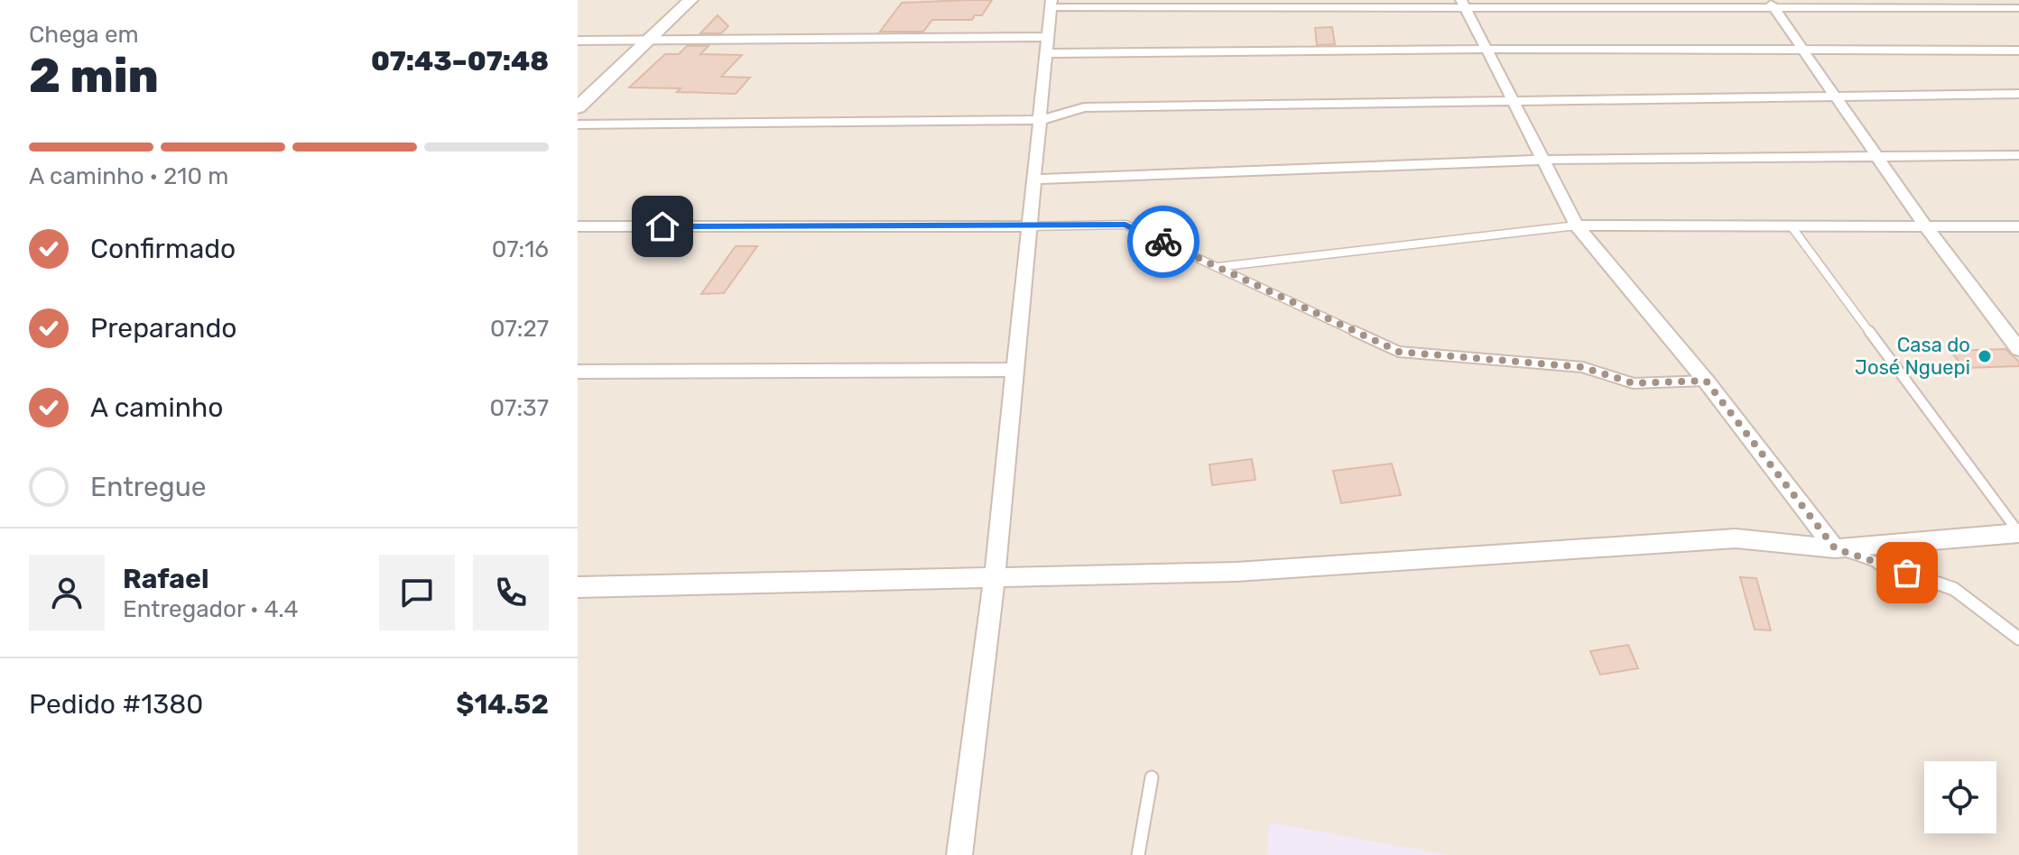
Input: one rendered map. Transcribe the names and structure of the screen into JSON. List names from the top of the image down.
{
  "places": ["Casa do José Nguepi"],
  "page": {
    "heading": ["2 min", "Chega em", "07:43–07:48"],
    "panel": [
      "Rafael",
      "Entregador · 4.4",
      "Pedido #1380",
      "$14.52"
    ],
    "bar": "A caminho · 210 m",
    "list": [
      ["Confirmado", "07:16"],
      ["Preparando", "07:27"],
      ["A caminho", "07:37"],
      "Entregue"
    ]
  }
}
